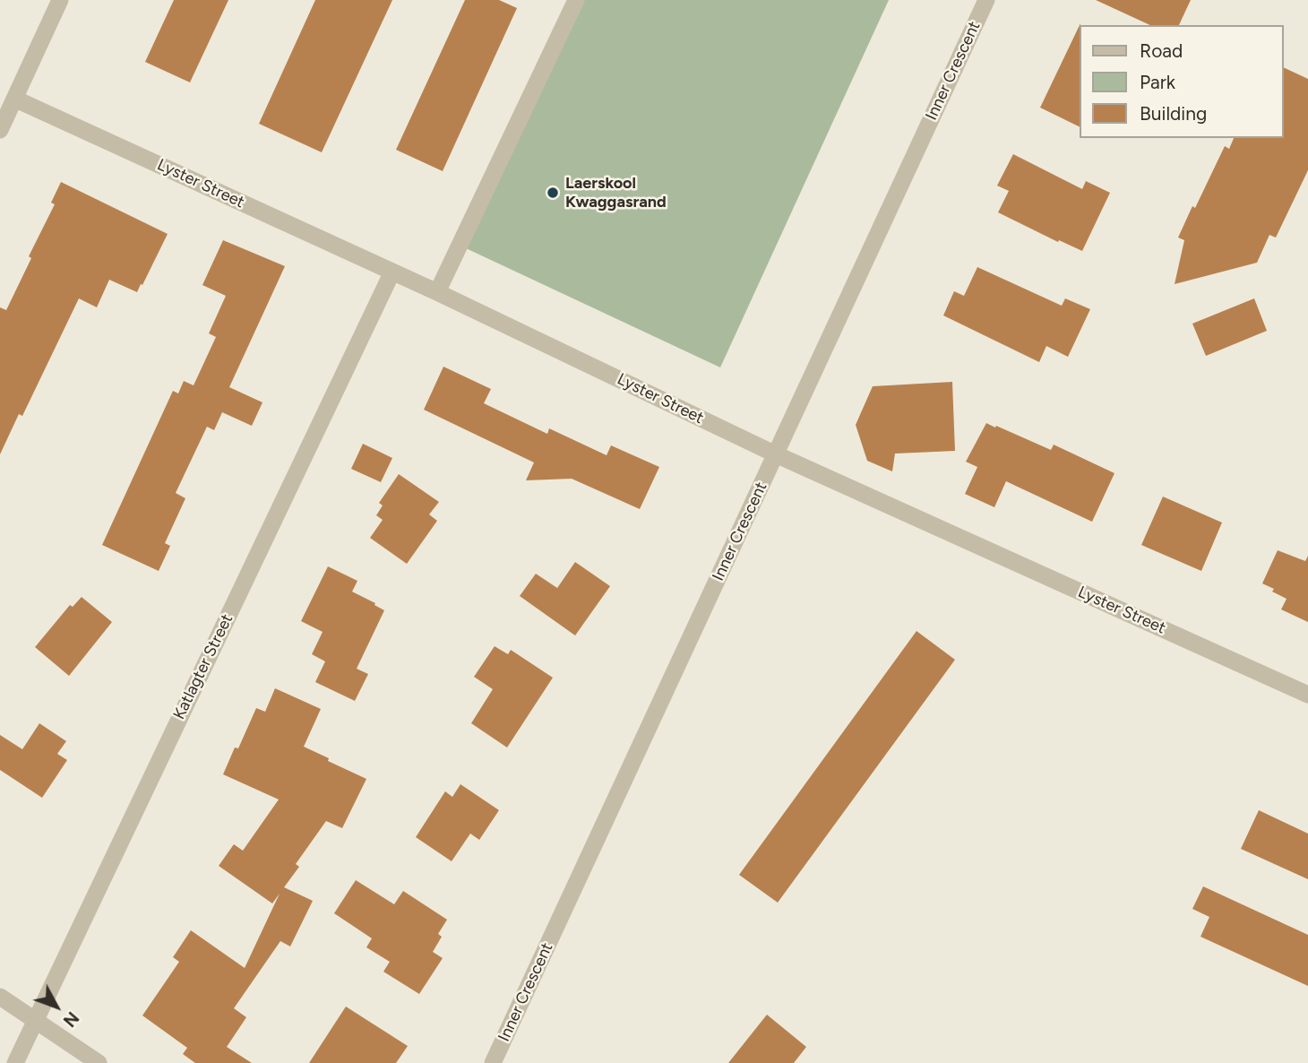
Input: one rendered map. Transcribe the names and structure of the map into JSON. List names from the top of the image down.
{
  "streets": {
    "street": ["Inner Crescent", "Lyster Street", "Katlagter Street"]
  },
  "crossings": [
    ["Inner Crescent", "Lyster Street"],
    ["Lyster Street", "Katlagter Street"]
  ],
  "places": ["Laerskool Kwaggasrand"],
  "legend": ["Road", "Park", "Building"],
  "north": "bottom right"
}
